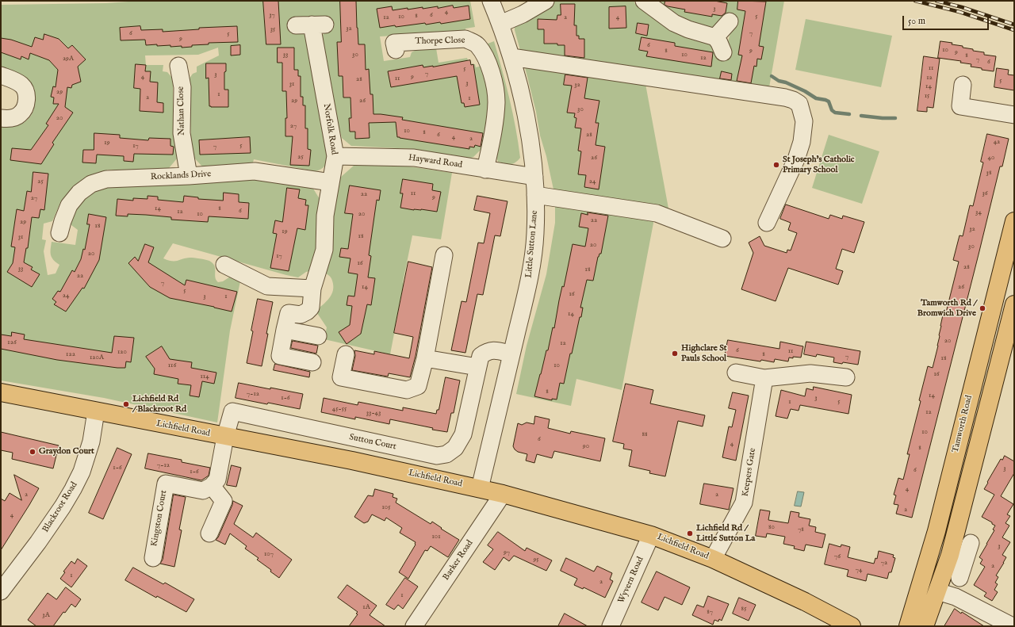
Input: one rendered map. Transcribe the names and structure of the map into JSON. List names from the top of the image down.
{
  "streets": {
    "main road": ["Tamworth Road", "Lichfield Road"],
    "street": [
      "Thorpe Close",
      "Nathan Close",
      "Norfolk Road",
      "Hayward Road",
      "Rocklands Drive",
      "Little Sutton Lane",
      "Sutton Court",
      "Keepers Gate",
      "Blackroot Road",
      "Kingston Court",
      "Barker Road",
      "Wyvern Road"
    ]
  },
  "crossings": [
    ["Thorpe Close", "Hayward Road"],
    ["Nathan Close", "Rocklands Drive"],
    ["Norfolk Road", "Hayward Road"],
    ["Norfolk Road", "Rocklands Drive"],
    ["Hayward Road", "Little Sutton Lane"],
    ["Little Sutton Lane", "Lichfield Road"],
    ["Little Sutton Lane", "Sutton Court"],
    ["Lichfield Road", "Sutton Court"],
    ["Lichfield Road", "Keepers Gate"],
    ["Lichfield Road", "Blackroot Road"],
    ["Lichfield Road", "Barker Road"],
    ["Lichfield Road", "Wyvern Road"]
  ],
  "places": [
    "St Joseph's Catholic Primary School",
    "Tamworth Rd / Bromwich Drive",
    "Highclare St Pauls School",
    "Lichfield Rd / Blackroot Rd",
    "Graydon Court",
    "Lichfield Rd / Little Sutton La"
  ],
  "house_numbers": [
    "3",
    "4",
    "37",
    "6",
    "8",
    "10",
    "5",
    "12",
    "2",
    "4",
    "32",
    "35",
    "6",
    "7",
    "5",
    "9",
    "6",
    "10",
    "8",
    "9",
    "9",
    "33",
    "30",
    "10",
    "8",
    "12",
    "29A",
    "7",
    "6",
    "11",
    "5",
    "7",
    "3",
    "4",
    "9",
    "12",
    "11",
    "28",
    "5",
    "3",
    "31",
    "32",
    "14",
    "29",
    "1",
    "15",
    "2",
    "1",
    "29",
    "26",
    "30",
    "20",
    "27",
    "10",
    "8",
    "6",
    "28",
    "4",
    "2",
    "42",
    "19",
    "17",
    "5",
    "7",
    "25",
    "26",
    "40",
    "38",
    "25",
    "24",
    "11",
    "36",
    "22",
    "9",
    "27",
    "14",
    "8",
    "6",
    "12",
    "34",
    "10",
    "20",
    "22",
    "29",
    "18",
    "32",
    "19",
    "18",
    "31",
    "20",
    "30",
    "20",
    "17",
    "16",
    "28",
    "33",
    "18",
    "22",
    "7",
    "14",
    "26",
    "5",
    "16",
    "24",
    "3",
    "1",
    "14",
    "20",
    "126",
    "12",
    "6",
    "11",
    "120",
    "122",
    "8",
    "7",
    "120A",
    "18",
    "116",
    "10",
    "16",
    "114",
    "8",
    "7-12",
    "14",
    "1-6",
    "3",
    "1",
    "5",
    "45-55",
    "12",
    "33-43",
    "10",
    "88",
    "6",
    "4",
    "90",
    "8",
    "7-12",
    "1-6",
    "3",
    "6",
    "1-6",
    "4",
    "2",
    "2",
    "105",
    "2",
    "4",
    "80",
    "78",
    "101",
    "3",
    "97",
    "107",
    "76",
    "95",
    "72",
    "2",
    "74",
    "1",
    "2",
    "1",
    "1A",
    "85",
    "87",
    "3A"
  ],
  "scale_bar": "50 m"
}
